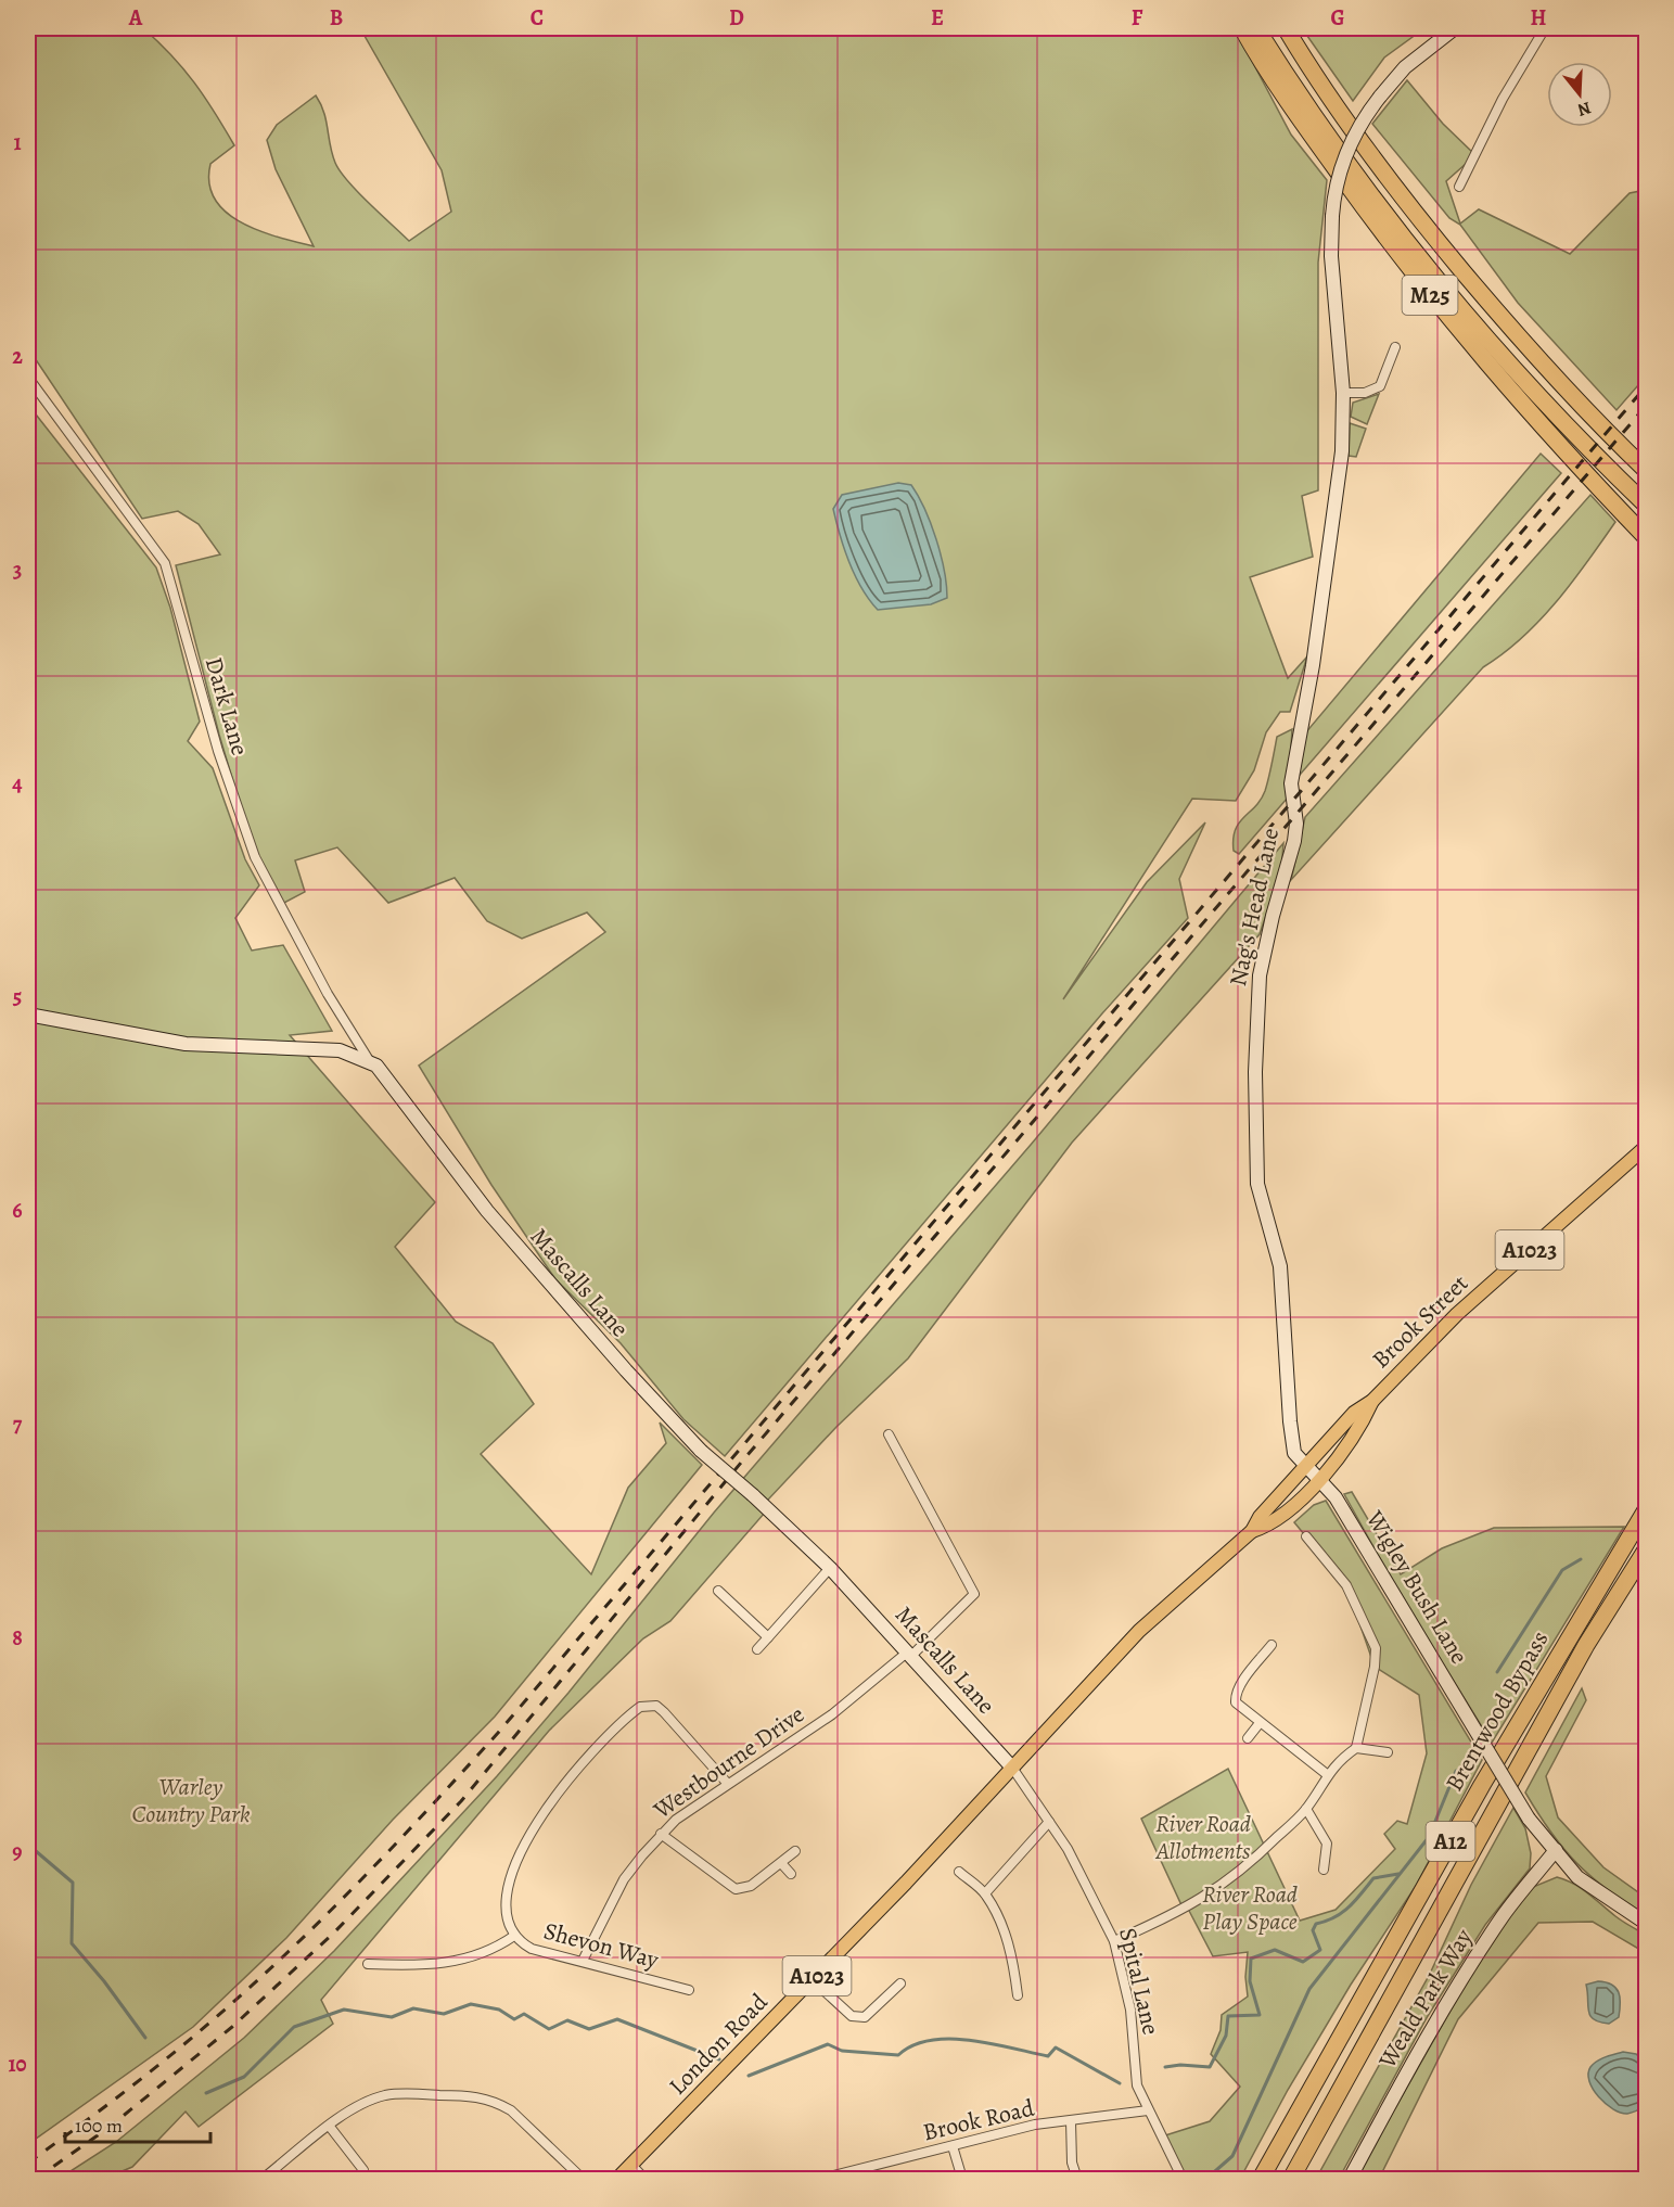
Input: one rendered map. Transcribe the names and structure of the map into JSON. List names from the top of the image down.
{
  "streets": {
    "highway": ["M25", "Brentwood Bypass", "A12"],
    "main road": ["A1023", "Brook Street", "London Road"],
    "street": [
      "Dark Lane",
      "Nag's Head Lane",
      "Mascalls Lane",
      "Wigley Bush Lane",
      "Westbourne Drive",
      "Shevon Way",
      "Spital Lane",
      "Weald Park Way",
      "Brook Road"
    ]
  },
  "crossings": [
    ["Dark Lane", "Mascalls Lane"],
    ["Nag's Head Lane", "Brook Street"],
    ["Nag's Head Lane", "Wigley Bush Lane"],
    ["Mascalls Lane", "Brook Street"],
    ["Mascalls Lane", "Westbourne Drive"],
    ["Mascalls Lane", "Spital Lane"],
    ["Mascalls Lane", "London Road"],
    ["Brook Street", "Wigley Bush Lane"],
    ["Brook Street", "Spital Lane"],
    ["Brook Street", "London Road"],
    ["Wigley Bush Lane", "Weald Park Way"],
    ["Westbourne Drive", "Shevon Way"],
    ["Spital Lane", "London Road"],
    ["Spital Lane", "Brook Road"]
  ],
  "parks": ["Warley Country Park", "River Road Allotments", "River Road Play Space"],
  "scale_bar": "100 m",
  "north": "bottom",
  "grid": {
    "columns": [
      "A",
      "B",
      "C",
      "D",
      "E",
      "F",
      "G",
      "H"
    ],
    "rows": [
      "1",
      "2",
      "3",
      "4",
      "5",
      "6",
      "7",
      "8",
      "9",
      "10"
    ]
  }
}
